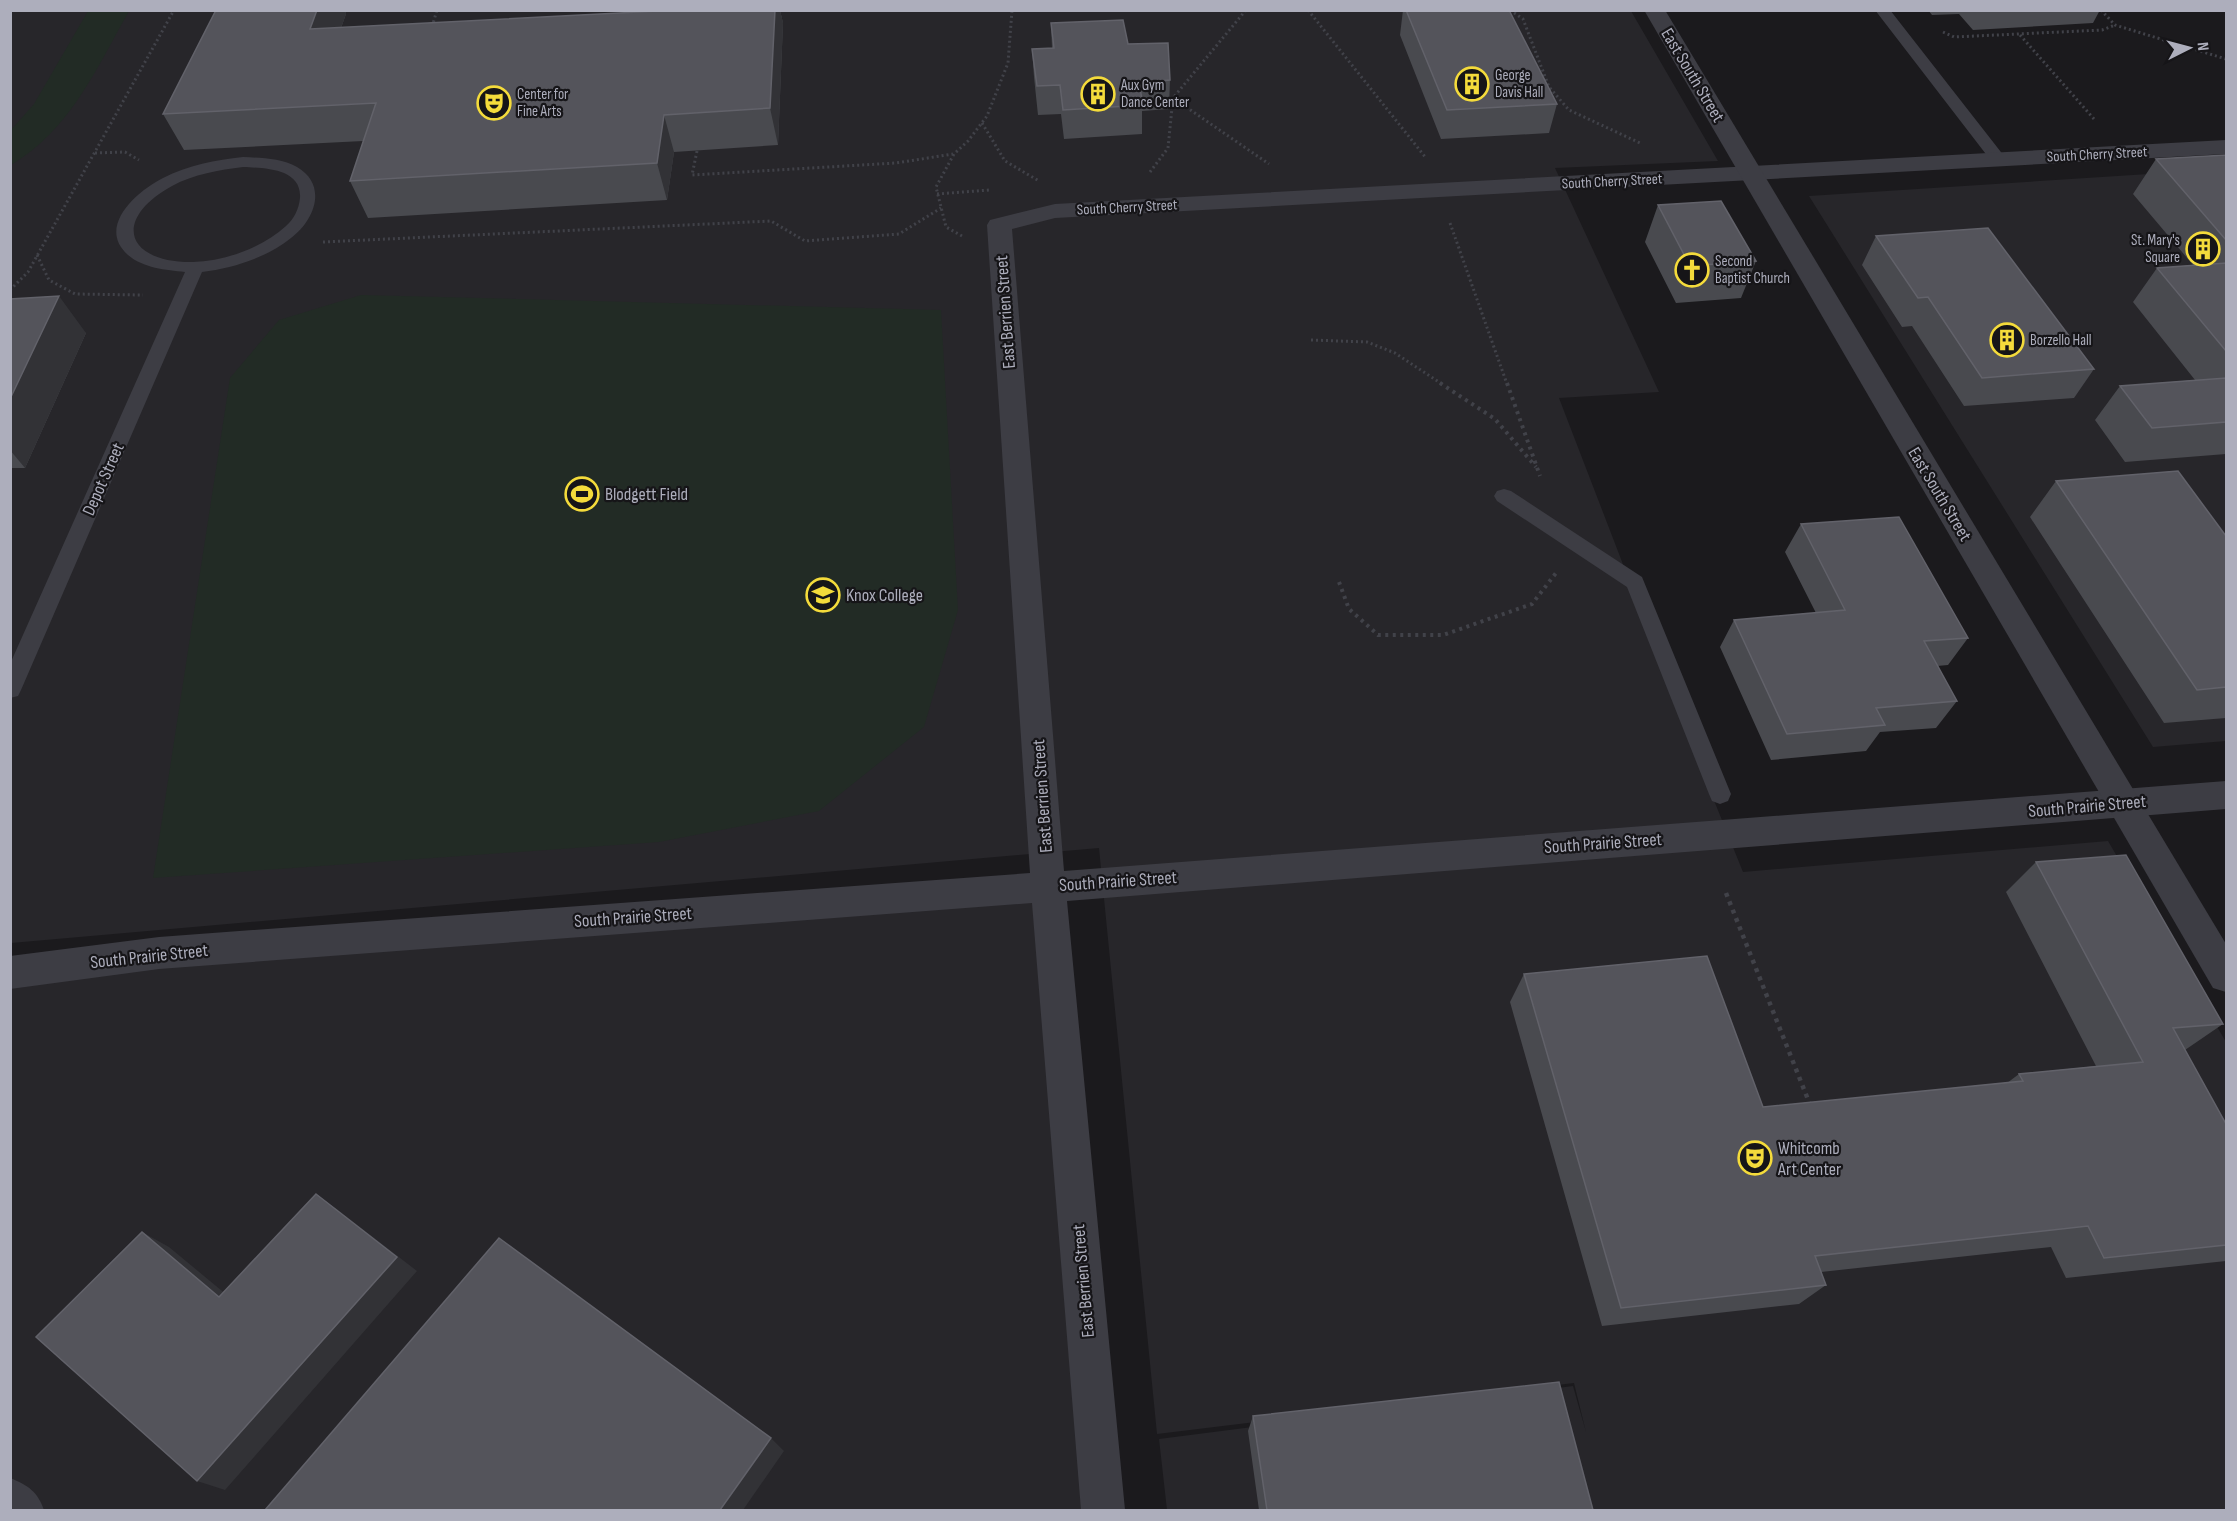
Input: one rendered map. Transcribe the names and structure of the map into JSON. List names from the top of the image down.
{
  "streets": {
    "street": [
      "East South Street",
      "South Cherry Street",
      "East Berrien Street",
      "South Prairie Street"
    ],
    "lane": ["Depot Street"]
  },
  "crossings": [
    ["East South Street", "South Cherry Street"],
    ["East South Street", "South Prairie Street"],
    ["South Cherry Street", "East Berrien Street"],
    ["East Berrien Street", "South Prairie Street"]
  ],
  "places": {
    "building": [
      "George Davis Hall",
      "Aux Gym Dance Center",
      "St. Mary's Square",
      "Borzello Hall"
    ],
    "theatre": ["Center for Fine Arts", "Whitcomb Art Center"],
    "church": ["Second Baptist Church"],
    "sports": ["Blodgett Field"],
    "school or university": ["Knox College"]
  },
  "north": "right"
}
